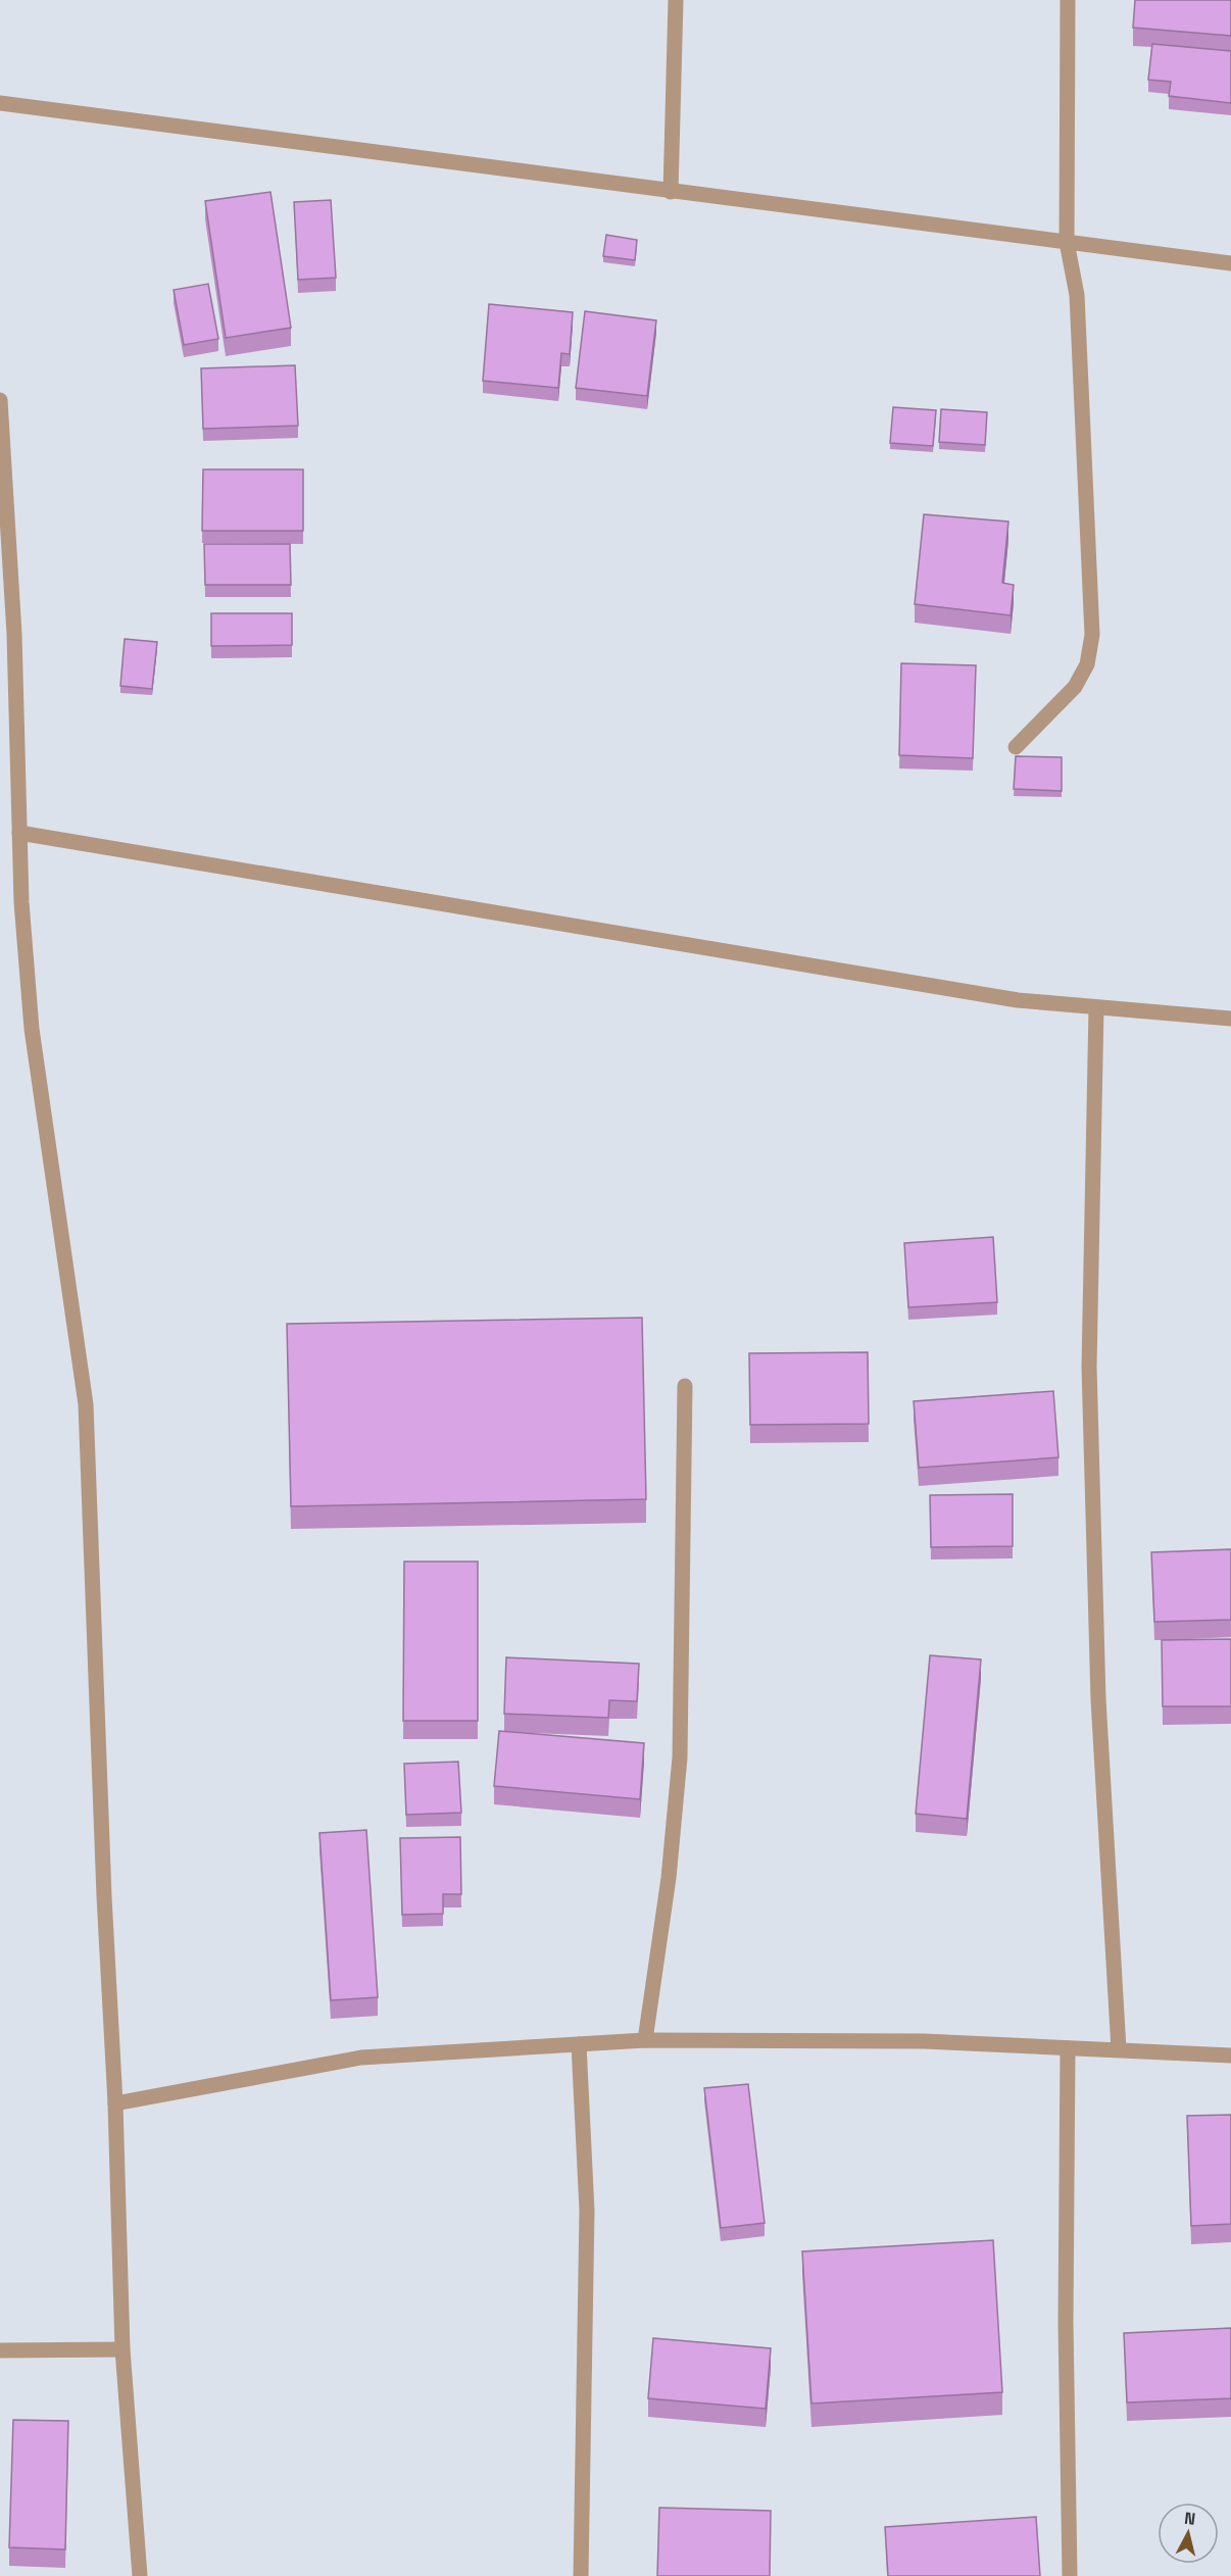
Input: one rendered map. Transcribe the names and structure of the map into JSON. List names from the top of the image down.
{
  "north": "top"
}
